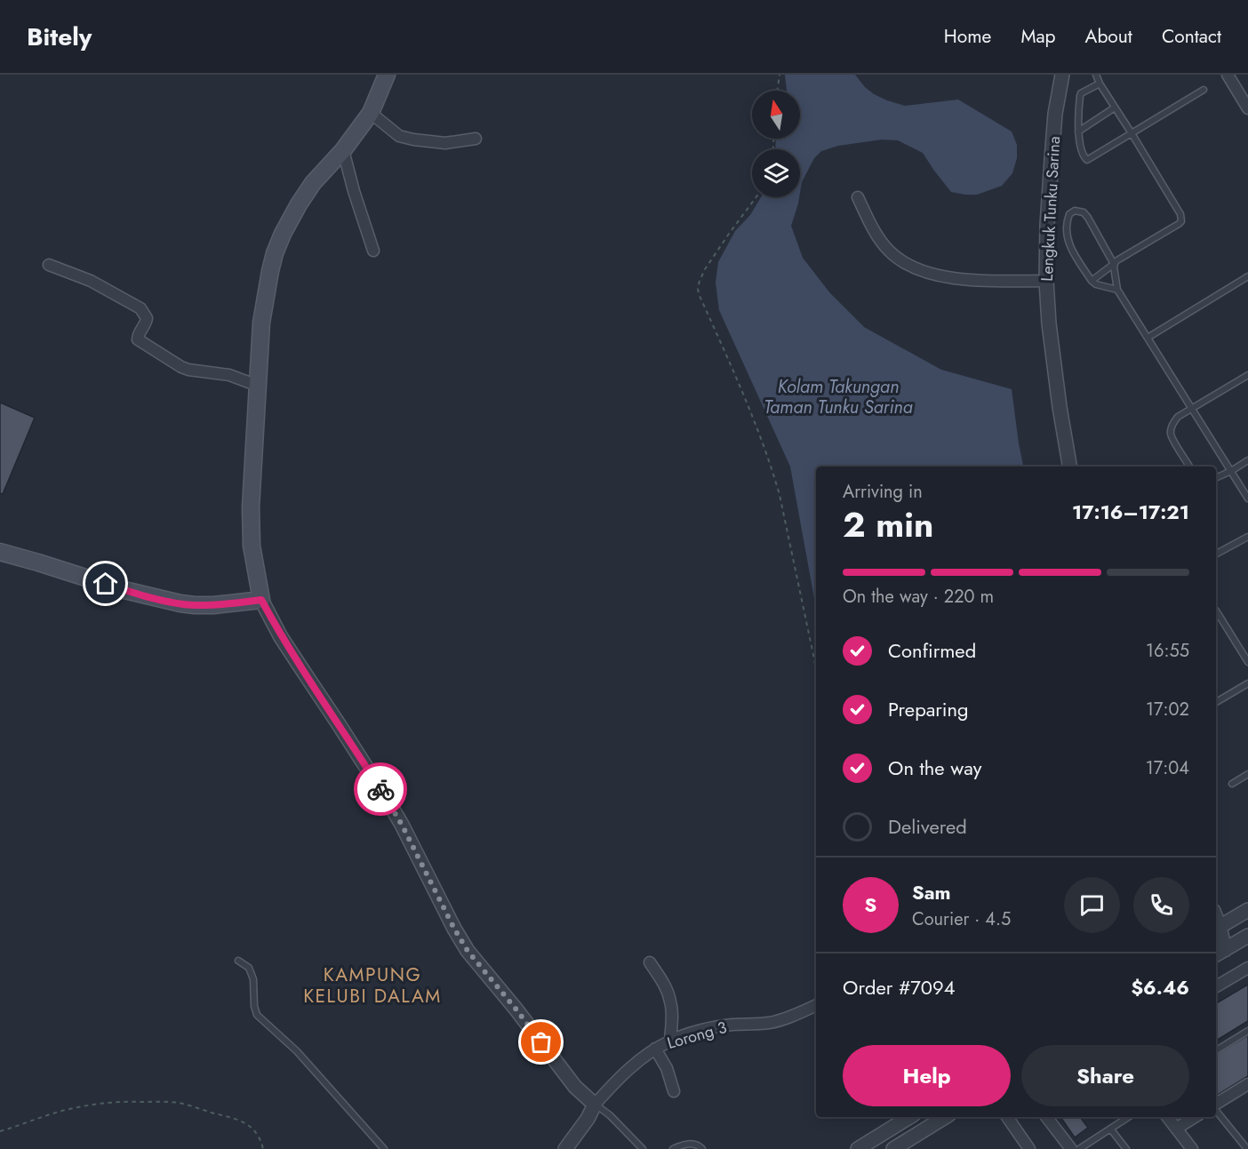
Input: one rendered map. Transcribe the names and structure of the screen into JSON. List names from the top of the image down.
{
  "streets": {
    "street": ["Lengkuk Tunku Sarina", "Lorong 3"]
  },
  "districts": ["KAMPUNG KELUBI DALAM"],
  "water": ["Kolam Takungan Taman Tunku Sarina"],
  "north": "top",
  "page": {
    "header": "Bitely",
    "nav": [
      "Home",
      "Map",
      "About",
      "Contact"
    ],
    "heading": ["2 min", "Arriving in", "17:16–17:21"],
    "panel": [
      "Sam",
      "Courier · 4.5",
      "Order #7094",
      "$6.46"
    ],
    "bar": "On the way · 220 m",
    "list": [
      ["Confirmed", "16:55"],
      ["Preparing", "17:02"],
      ["On the way", "17:04"],
      "Delivered"
    ],
    "round": "S",
    "buttons": ["Help", "Share"]
  }
}
